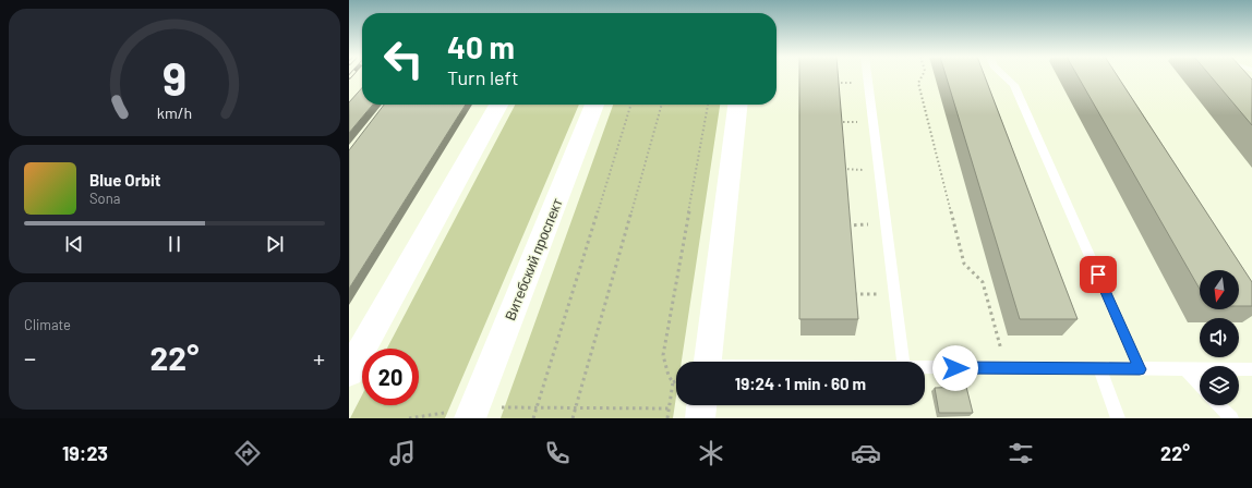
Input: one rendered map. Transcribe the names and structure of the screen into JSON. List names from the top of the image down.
{
  "streets": {
    "main road": ["Витебский проспект"]
  },
  "north": "bottom",
  "page": {
    "turn": ["40 m", "Turn left"],
    "song": ["Blue Orbit", "Sona"],
    "tile": "Climate",
    "heat": ["−", "22°", "+"],
    "limit": "20",
    "trip": "19:24 · 1 min · 60 m",
    "tabs": ["19:23", "22°"],
    "gauge": ["9", "km/h"]
  }
}
